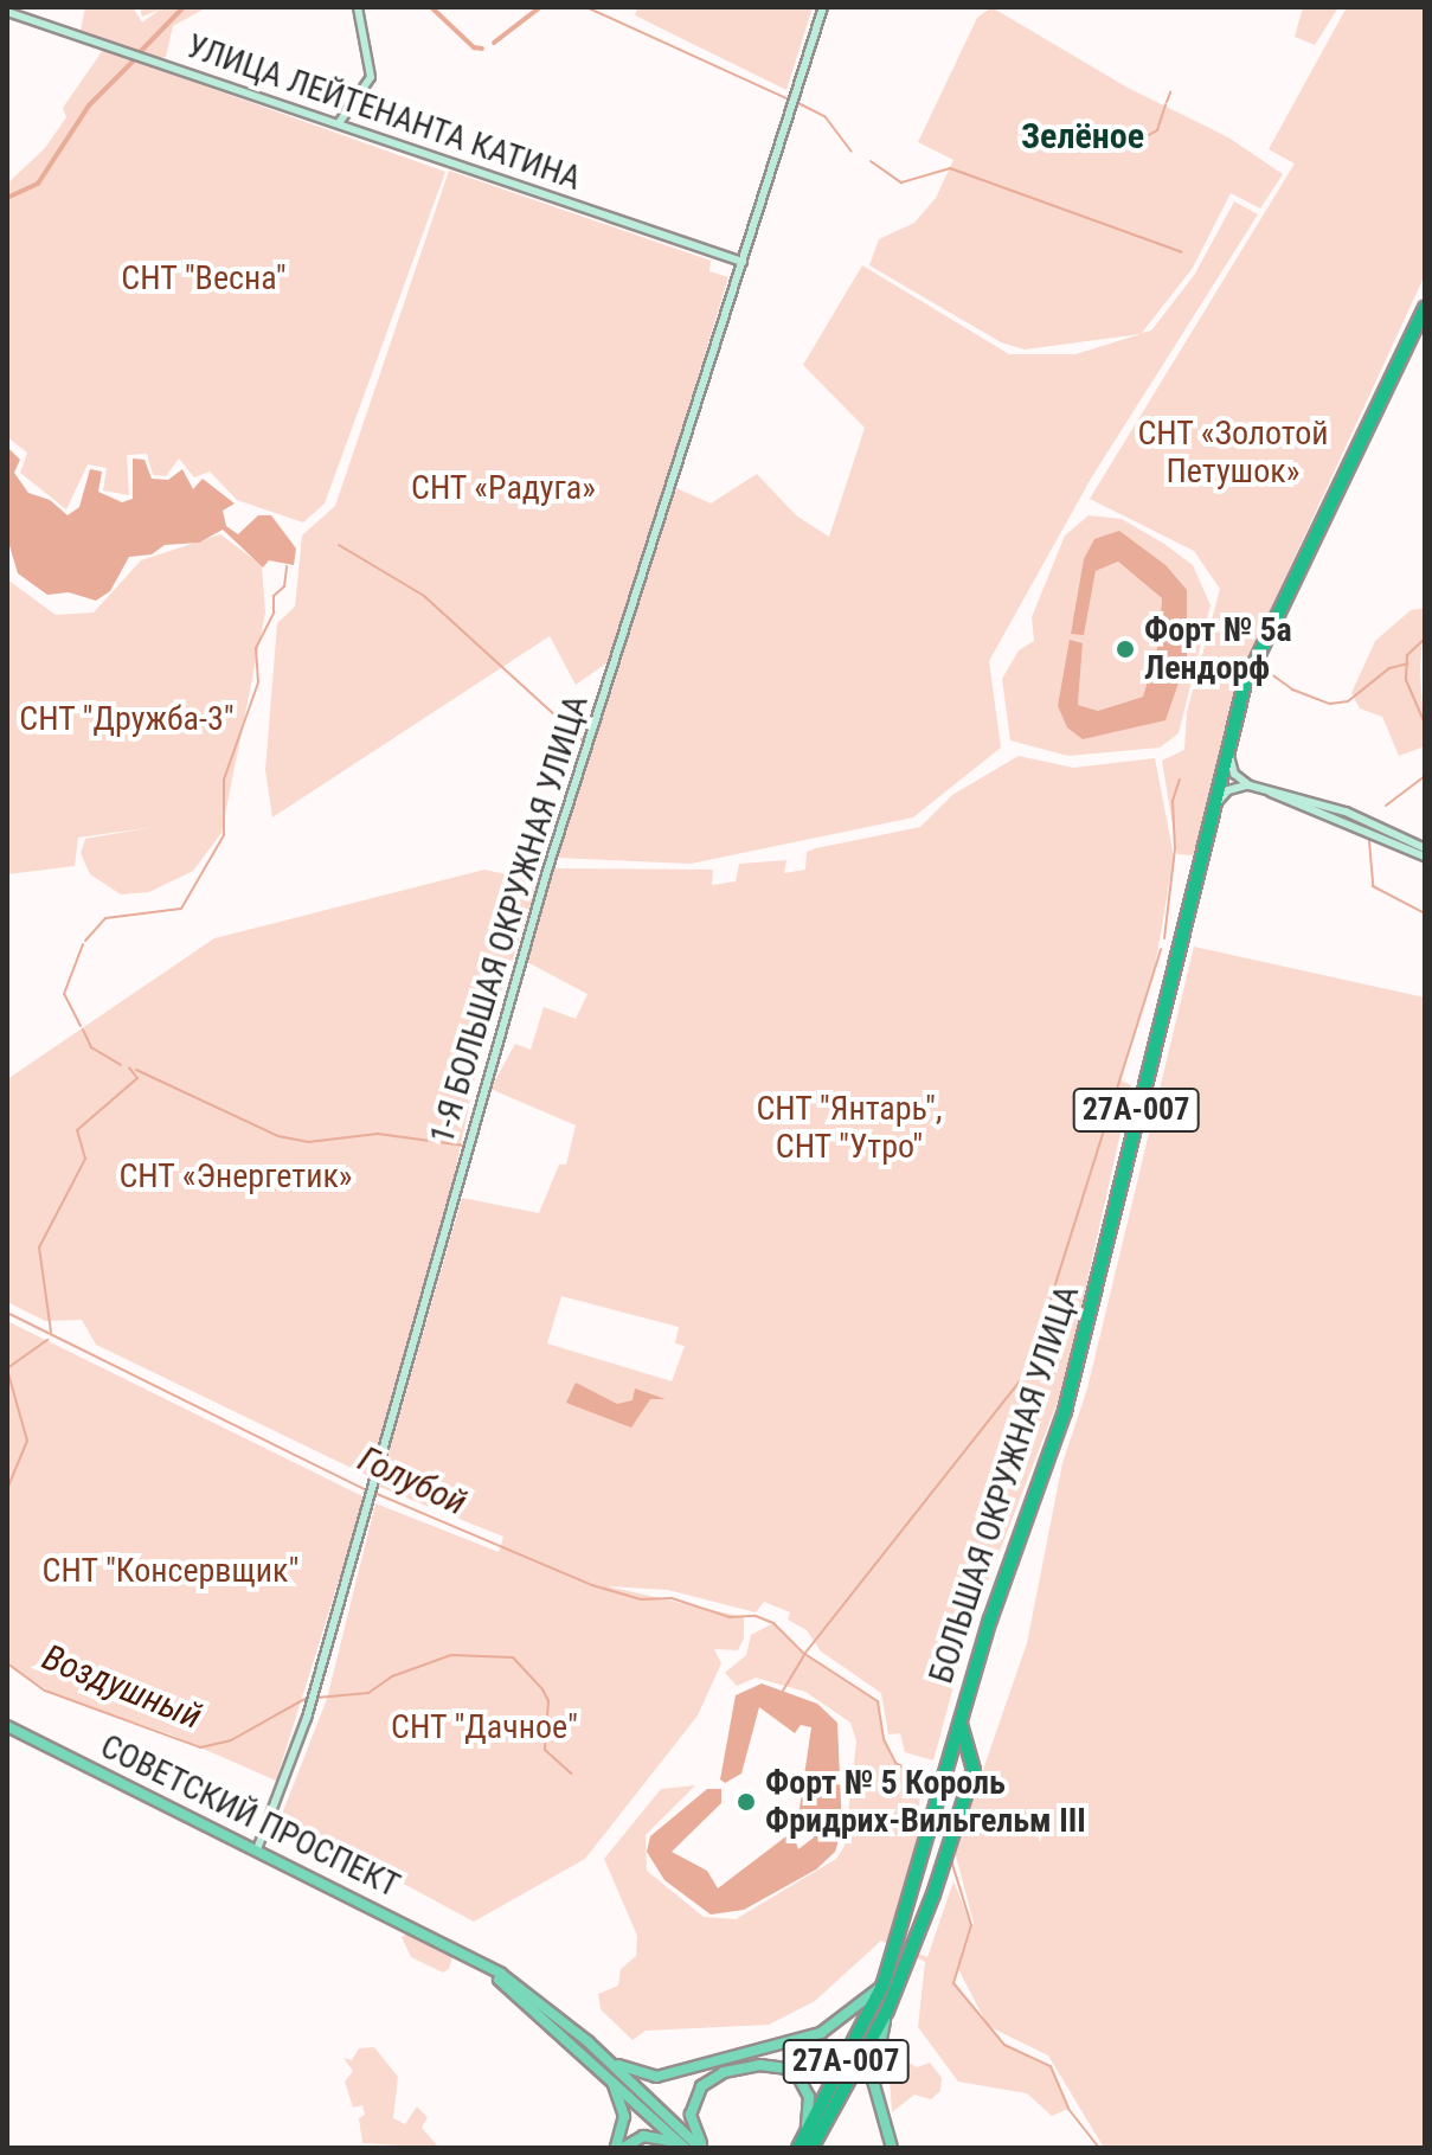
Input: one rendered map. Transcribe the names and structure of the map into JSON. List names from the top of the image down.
{
  "streets": {
    "highway": ["27А-007", "БОЛЬШАЯ ОКРУЖНАЯ УЛИЦА"],
    "main road": ["СОВЕТСКИЙ ПРОСПЕКТ"],
    "street": ["УЛИЦА ЛЕЙТЕНАНТА КАТИНА", "1-Я БОЛЬШАЯ ОКРУЖНАЯ УЛИЦА"]
  },
  "crossings": [
    ["УЛИЦА ЛЕЙТЕНАНТА КАТИНА", "1-Я БОЛЬШАЯ ОКРУЖНАЯ УЛИЦА"],
    ["1-Я БОЛЬШАЯ ОКРУЖНАЯ УЛИЦА", "СОВЕТСКИЙ ПРОСПЕКТ"]
  ],
  "districts": ["Зелёное"],
  "water": ["Голубой", "Воздушный"],
  "parks": [
    "СНТ \"Весна\"",
    "СНТ «Золотой Петушок»",
    "СНТ «Радуга»",
    "СНТ \"Дружба-3\"",
    "СНТ \"Янтарь\", СНТ \"Утро\"",
    "СНТ «Энергетик»",
    "СНТ \"Консервщик\"",
    "СНТ \"Дачное\""
  ],
  "places": ["Форт № 5а Лендорф", "Форт № 5 Король Фридрих-Вильгельм III"]
}
